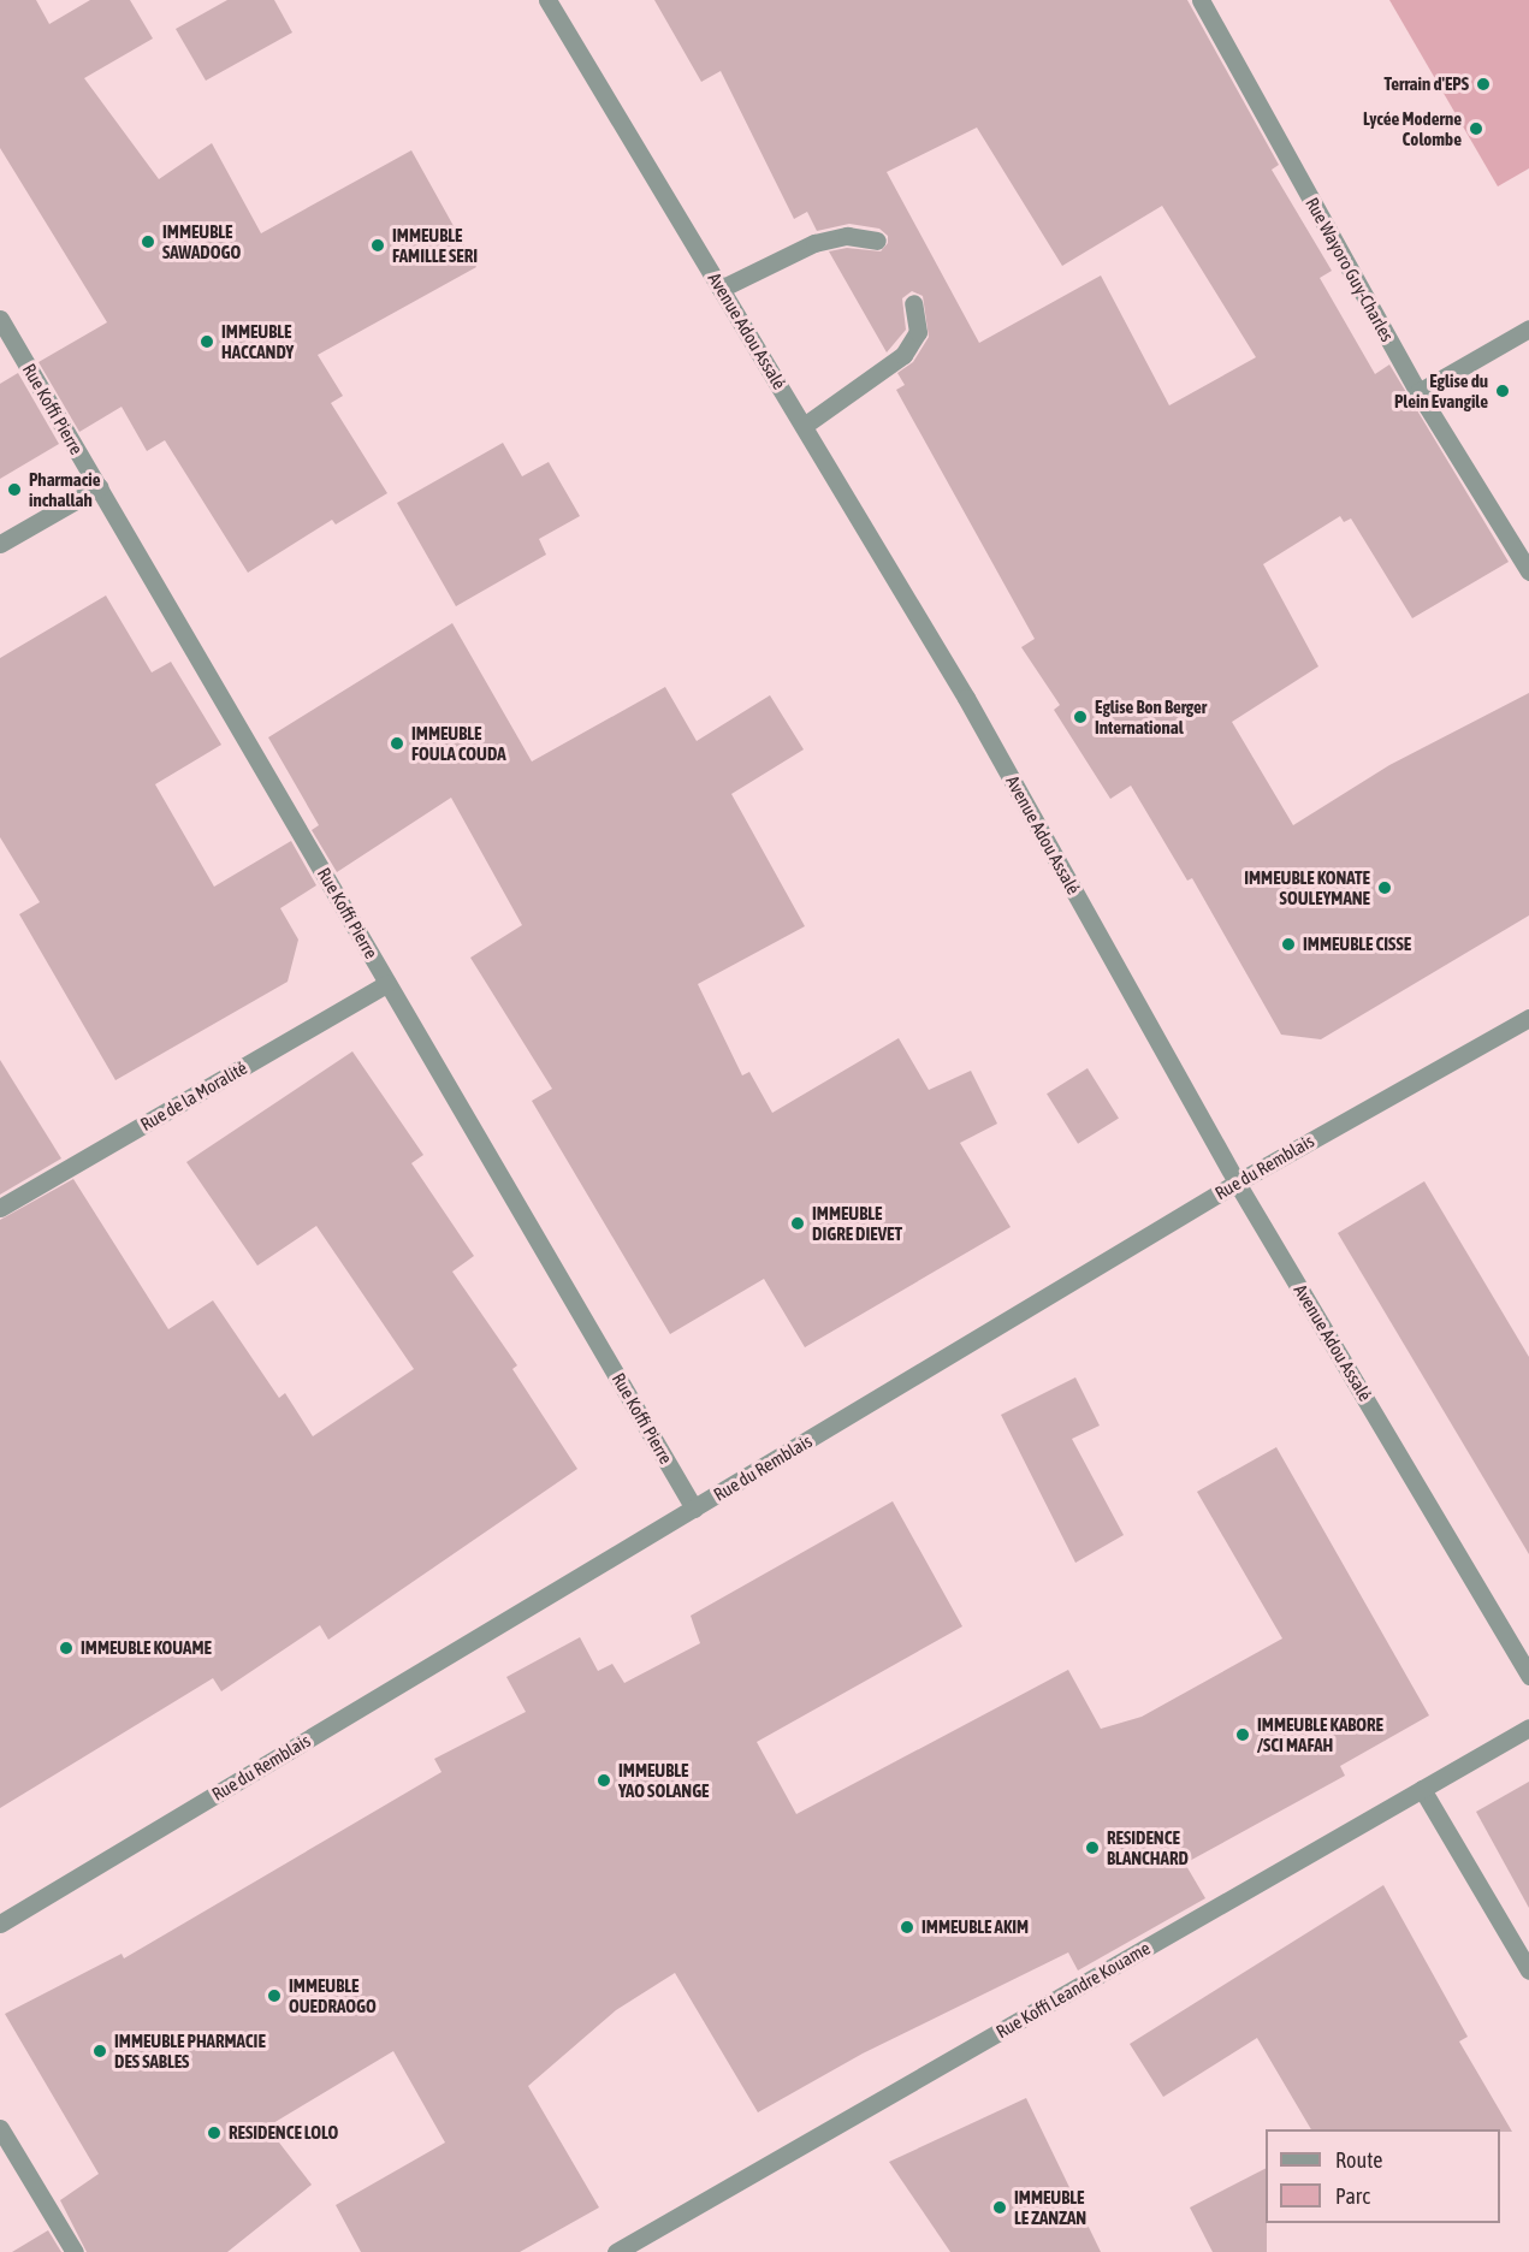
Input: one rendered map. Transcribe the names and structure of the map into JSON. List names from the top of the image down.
{
  "streets": {
    "street": [
      "Rue Wayoro Guy-Charles",
      "Avenue Adou Assalé",
      "Rue Koffi Pierre",
      "Rue de la Moralité",
      "Rue du Remblais",
      "Rue Koffi Leandre Kouame"
    ]
  },
  "crossings": [
    ["Avenue Adou Assalé", "Rue du Remblais"],
    ["Rue Koffi Pierre", "Rue de la Moralité"],
    ["Rue Koffi Pierre", "Rue du Remblais"]
  ],
  "places": [
    "Terrain d'EPS",
    "Lycée Moderne Colombe",
    "IMMEUBLE SAWADOGO",
    "IMMEUBLE FAMILLE SERI",
    "IMMEUBLE HACCANDY",
    "Eglise du Plein Evangile",
    "Pharmacie inchallah",
    "Eglise Bon Berger International",
    "IMMEUBLE FOULA COUDA",
    "IMMEUBLE KONATE SOULEYMANE",
    "IMMEUBLE CISSE",
    "IMMEUBLE DIGRE DIEVET",
    "IMMEUBLE KOUAME",
    "IMMEUBLE KABORE /SCI MAFAH",
    "IMMEUBLE YAO SOLANGE",
    "RESIDENCE BLANCHARD",
    "IMMEUBLE AKIM",
    "IMMEUBLE OUEDRAOGO",
    "IMMEUBLE PHARMACIE DES SABLES",
    "RESIDENCE LOLO",
    "IMMEUBLE LE ZANZAN"
  ],
  "legend": ["Route", "Parc"]
}
